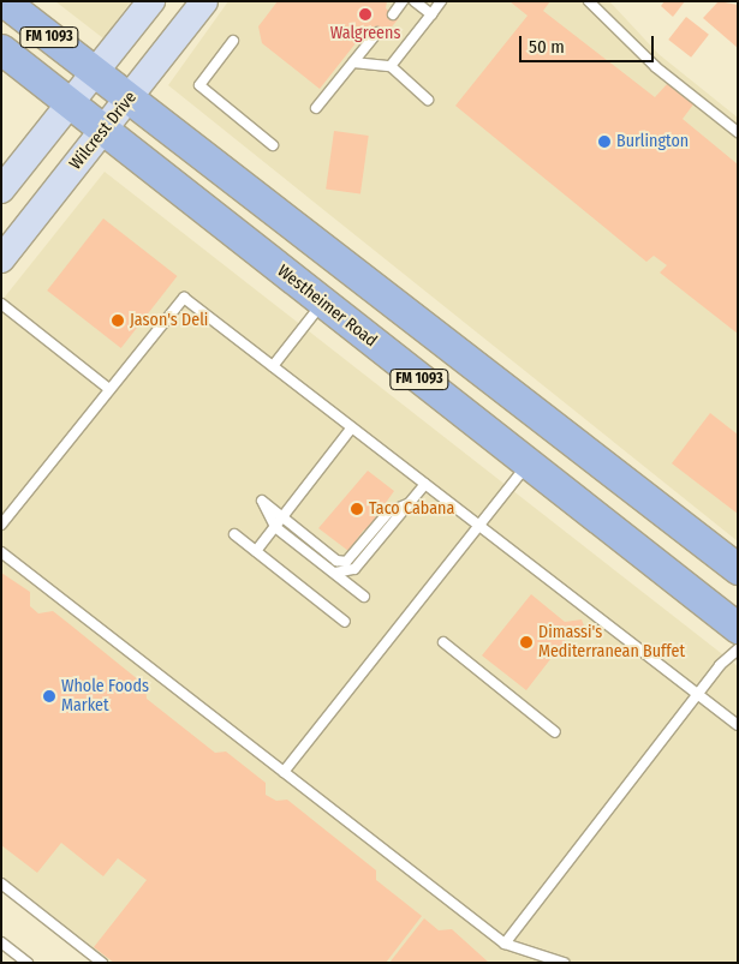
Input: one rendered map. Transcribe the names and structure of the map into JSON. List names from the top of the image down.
{
  "streets": {
    "main road": ["FM 1093", "Wilcrest Drive", "Westheimer Road"]
  },
  "crossings": [
    ["FM 1093", "Wilcrest Drive"],
    ["Wilcrest Drive", "Westheimer Road"]
  ],
  "places": [
    "Walgreens",
    "Burlington",
    "Jason's Deli",
    "Taco Cabana",
    "Dimassi's Mediterranean Buffet",
    "Whole Foods Market"
  ],
  "scale_bar": "50 m"
}
